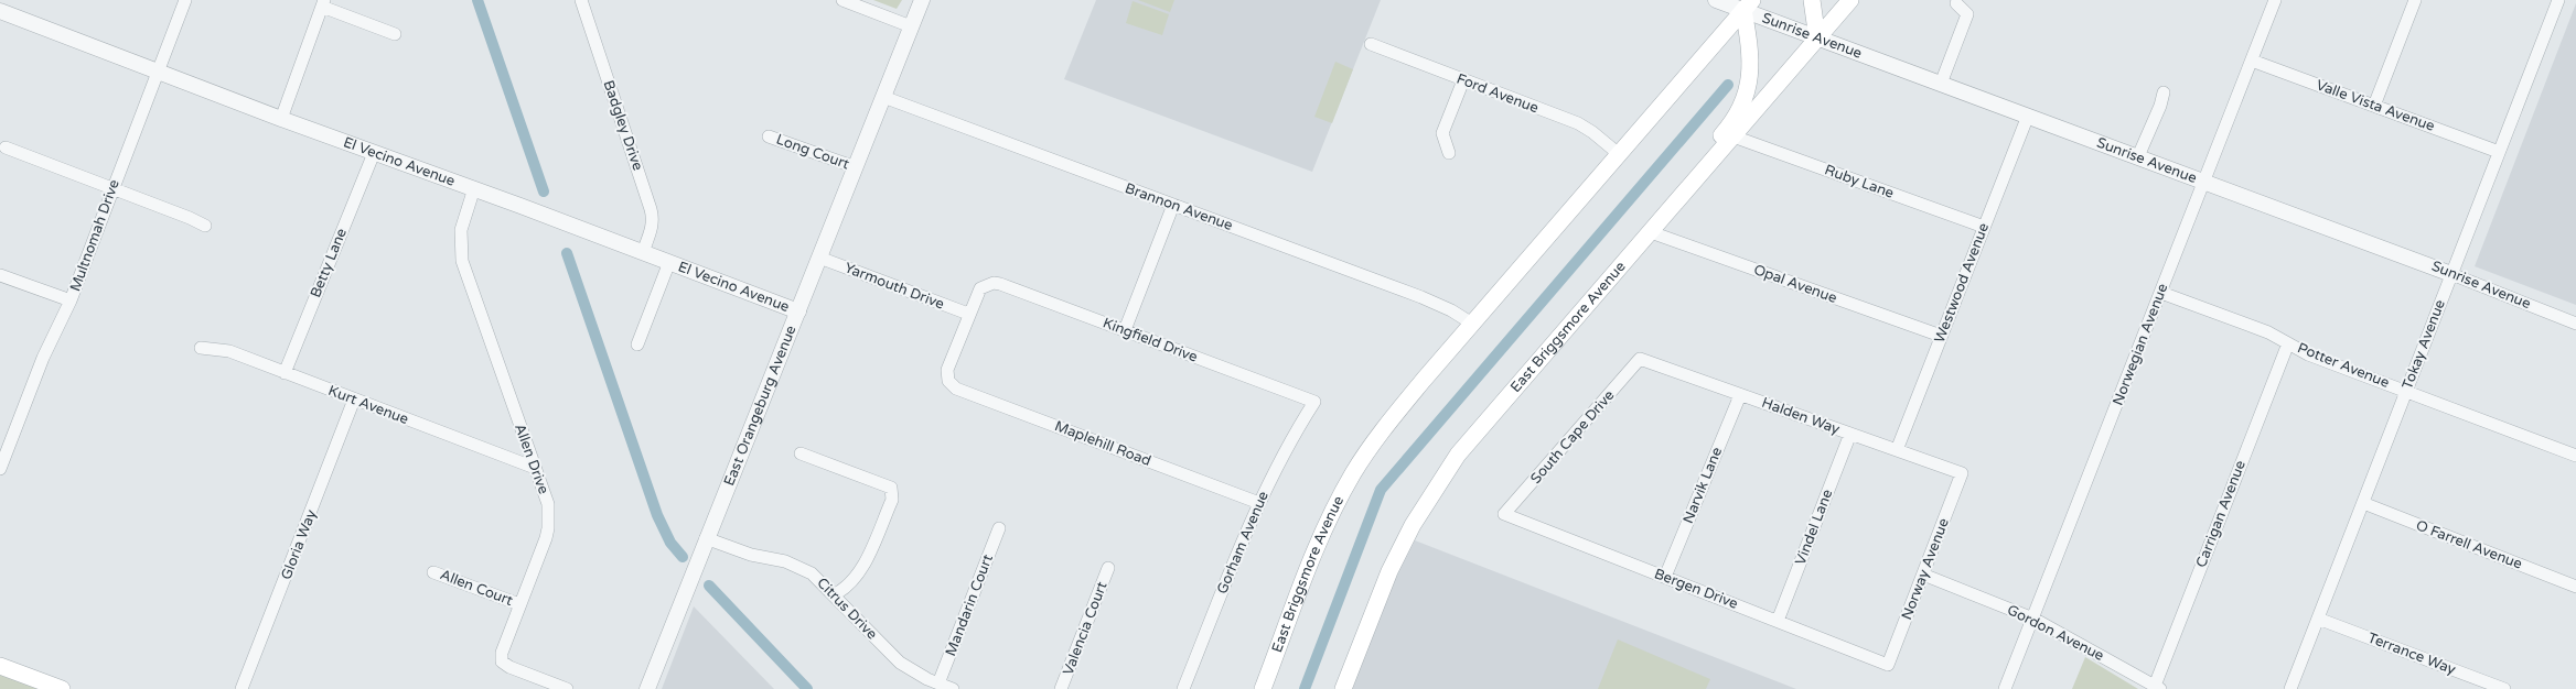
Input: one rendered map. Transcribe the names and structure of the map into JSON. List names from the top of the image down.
{
  "streets": {
    "main road": ["East Briggsmore Avenue"],
    "street": [
      "Sunrise Avenue",
      "Ford Avenue",
      "Valle Vista Avenue",
      "Badgley Drive",
      "Long Court",
      "El Vecino Avenue",
      "Ruby Lane",
      "Brannon Avenue",
      "Multnomah Drive",
      "Betty Lane",
      "Westwood Avenue",
      "Opal Avenue",
      "Yarmouth Drive",
      "Kingfield Drive",
      "Norwegian Avenue",
      "Tokay Avenue",
      "Potter Avenue",
      "Kurt Avenue",
      "East Orangeburg Avenue",
      "Halden Way",
      "South Cape Drive",
      "Maplehill Road",
      "Allen Drive",
      "Narvik Lane",
      "Carrigan Avenue",
      "Vindel Lane",
      "Gorham Avenue",
      "Gloria Way",
      "O Farrell Avenue",
      "Norway Avenue",
      "Allen Court",
      "Bergen Drive",
      "Mandarin Court",
      "Citrus Drive",
      "Valencia Court",
      "Gordon Avenue",
      "Terrance Way"
    ]
  },
  "crossings": [
    ["Sunrise Avenue", "Westwood Avenue"],
    ["Sunrise Avenue", "East Briggsmore Avenue"],
    ["Sunrise Avenue", "Norwegian Avenue"],
    ["Sunrise Avenue", "Tokay Avenue"],
    ["Ford Avenue", "East Briggsmore Avenue"],
    ["Valle Vista Avenue", "Norwegian Avenue"],
    ["Valle Vista Avenue", "Tokay Avenue"],
    ["Badgley Drive", "El Vecino Avenue"],
    ["Long Court", "East Orangeburg Avenue"],
    ["El Vecino Avenue", "Multnomah Drive"],
    ["El Vecino Avenue", "Betty Lane"],
    ["El Vecino Avenue", "East Orangeburg Avenue"],
    ["El Vecino Avenue", "Allen Drive"],
    ["Ruby Lane", "Westwood Avenue"],
    ["Ruby Lane", "East Briggsmore Avenue"],
    ["Brannon Avenue", "East Briggsmore Avenue"],
    ["Brannon Avenue", "East Orangeburg Avenue"],
    ["Betty Lane", "Kurt Avenue"],
    ["Westwood Avenue", "Opal Avenue"],
    ["Westwood Avenue", "Halden Way"],
    ["Opal Avenue", "East Briggsmore Avenue"],
    ["Yarmouth Drive", "Kingfield Drive"],
    ["Yarmouth Drive", "East Orangeburg Avenue"],
    ["Yarmouth Drive", "Maplehill Road"],
    ["Kingfield Drive", "Maplehill Road"],
    ["Kingfield Drive", "Gorham Avenue"],
    ["Norwegian Avenue", "Potter Avenue"],
    ["Norwegian Avenue", "Gordon Avenue"],
    ["Tokay Avenue", "Potter Avenue"],
    ["Tokay Avenue", "O Farrell Avenue"],
    ["Tokay Avenue", "Terrance Way"],
    ["Potter Avenue", "Carrigan Avenue"],
    ["Kurt Avenue", "Allen Drive"],
    ["Kurt Avenue", "Gloria Way"],
    ["East Orangeburg Avenue", "Citrus Drive"],
    ["Halden Way", "South Cape Drive"],
    ["Halden Way", "Narvik Lane"],
    ["Halden Way", "Vindel Lane"],
    ["Halden Way", "Norway Avenue"],
    ["South Cape Drive", "Bergen Drive"],
    ["Maplehill Road", "Gorham Avenue"],
    ["Allen Drive", "Allen Court"],
    ["Narvik Lane", "Bergen Drive"],
    ["Carrigan Avenue", "Gordon Avenue"],
    ["Vindel Lane", "Bergen Drive"],
    ["Norway Avenue", "Bergen Drive"],
    ["Norway Avenue", "Gordon Avenue"],
    ["Mandarin Court", "Citrus Drive"]
  ]
}
